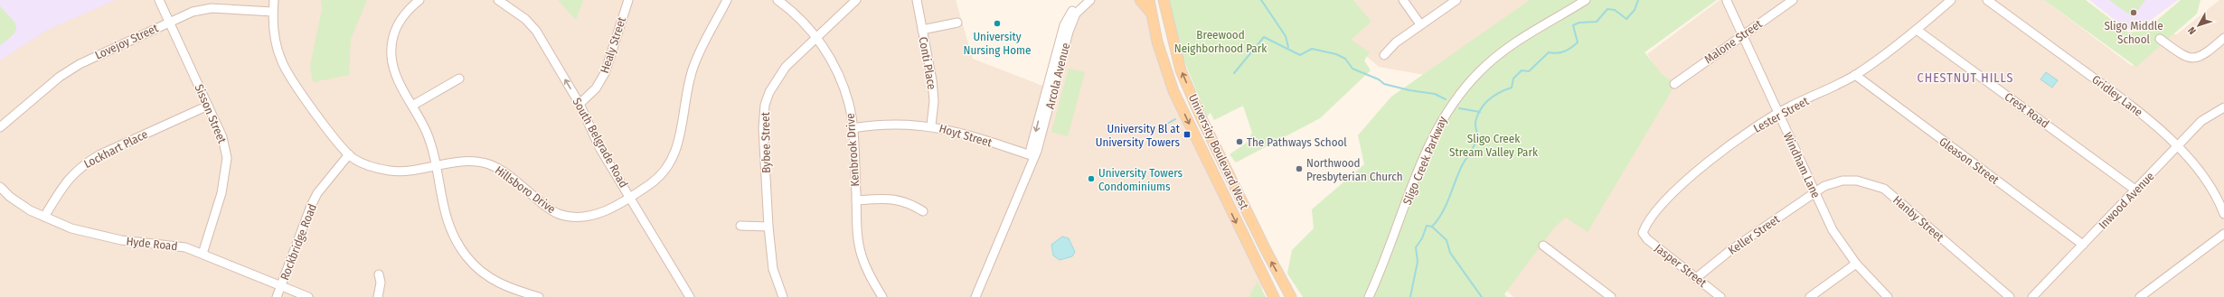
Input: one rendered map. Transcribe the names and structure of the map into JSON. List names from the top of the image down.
{
  "streets": {
    "main road": ["University Boulevard West"],
    "street": [
      "Lovejoy Street",
      "Malone Street",
      "Healy Street",
      "Conti Place",
      "Arcola Avenue",
      "Gridley Lane",
      "Crest Road",
      "Sisson Street",
      "Lester Street",
      "Hoyt Street",
      "South Belgrade Road",
      "Bybee Street",
      "Lockhart Place",
      "Kenbrook Drive",
      "Sligo Creek Parkway",
      "Gleason Street",
      "Windham Lane",
      "Hillsboro Drive",
      "Inwood Avenue",
      "Hanby Street",
      "Keller Street",
      "Rockbridge Road",
      "Hyde Road",
      "Jasper Street"
    ]
  },
  "crossings": [
    ["Lovejoy Street", "Sisson Street"],
    ["Lovejoy Street", "Hillsboro Drive"],
    ["Malone Street", "Windham Lane"],
    ["Healy Street", "South Belgrade Road"],
    ["Conti Place", "Hoyt Street"],
    ["Arcola Avenue", "Hoyt Street"],
    ["Gridley Lane", "Inwood Avenue"],
    ["Crest Road", "Lester Street"],
    ["Crest Road", "Inwood Avenue"],
    ["Sisson Street", "Lockhart Place"],
    ["Sisson Street", "Hyde Road"],
    ["Lester Street", "Gleason Street"],
    ["Lester Street", "Windham Lane"],
    ["Lester Street", "Jasper Street"],
    ["Hoyt Street", "Kenbrook Drive"],
    ["South Belgrade Road", "Hillsboro Drive"],
    ["Bybee Street", "Kenbrook Drive"],
    ["Lockhart Place", "Hyde Road"],
    ["Gleason Street", "Inwood Avenue"],
    ["Windham Lane", "Hanby Street"],
    ["Windham Lane", "Keller Street"],
    ["Hillsboro Drive", "Rockbridge Road"],
    ["Hanby Street", "Keller Street"],
    ["Keller Street", "Jasper Street"],
    ["Rockbridge Road", "Hyde Road"]
  ],
  "one_way": ["South Belgrade Road"],
  "districts": ["CHESTNUT HILLS"],
  "parks": ["Breewood Neighborhood Park", "Sligo Creek Stream Valley Park"],
  "places": {
    "other": [
      "Sligo Middle School",
      "University Nursing Home",
      "The Pathways School",
      "Northwood Presbyterian Church",
      "University Towers Condominiums"
    ],
    "transit": ["University Bl at University Towers"]
  },
  "north": "bottom left"
}
